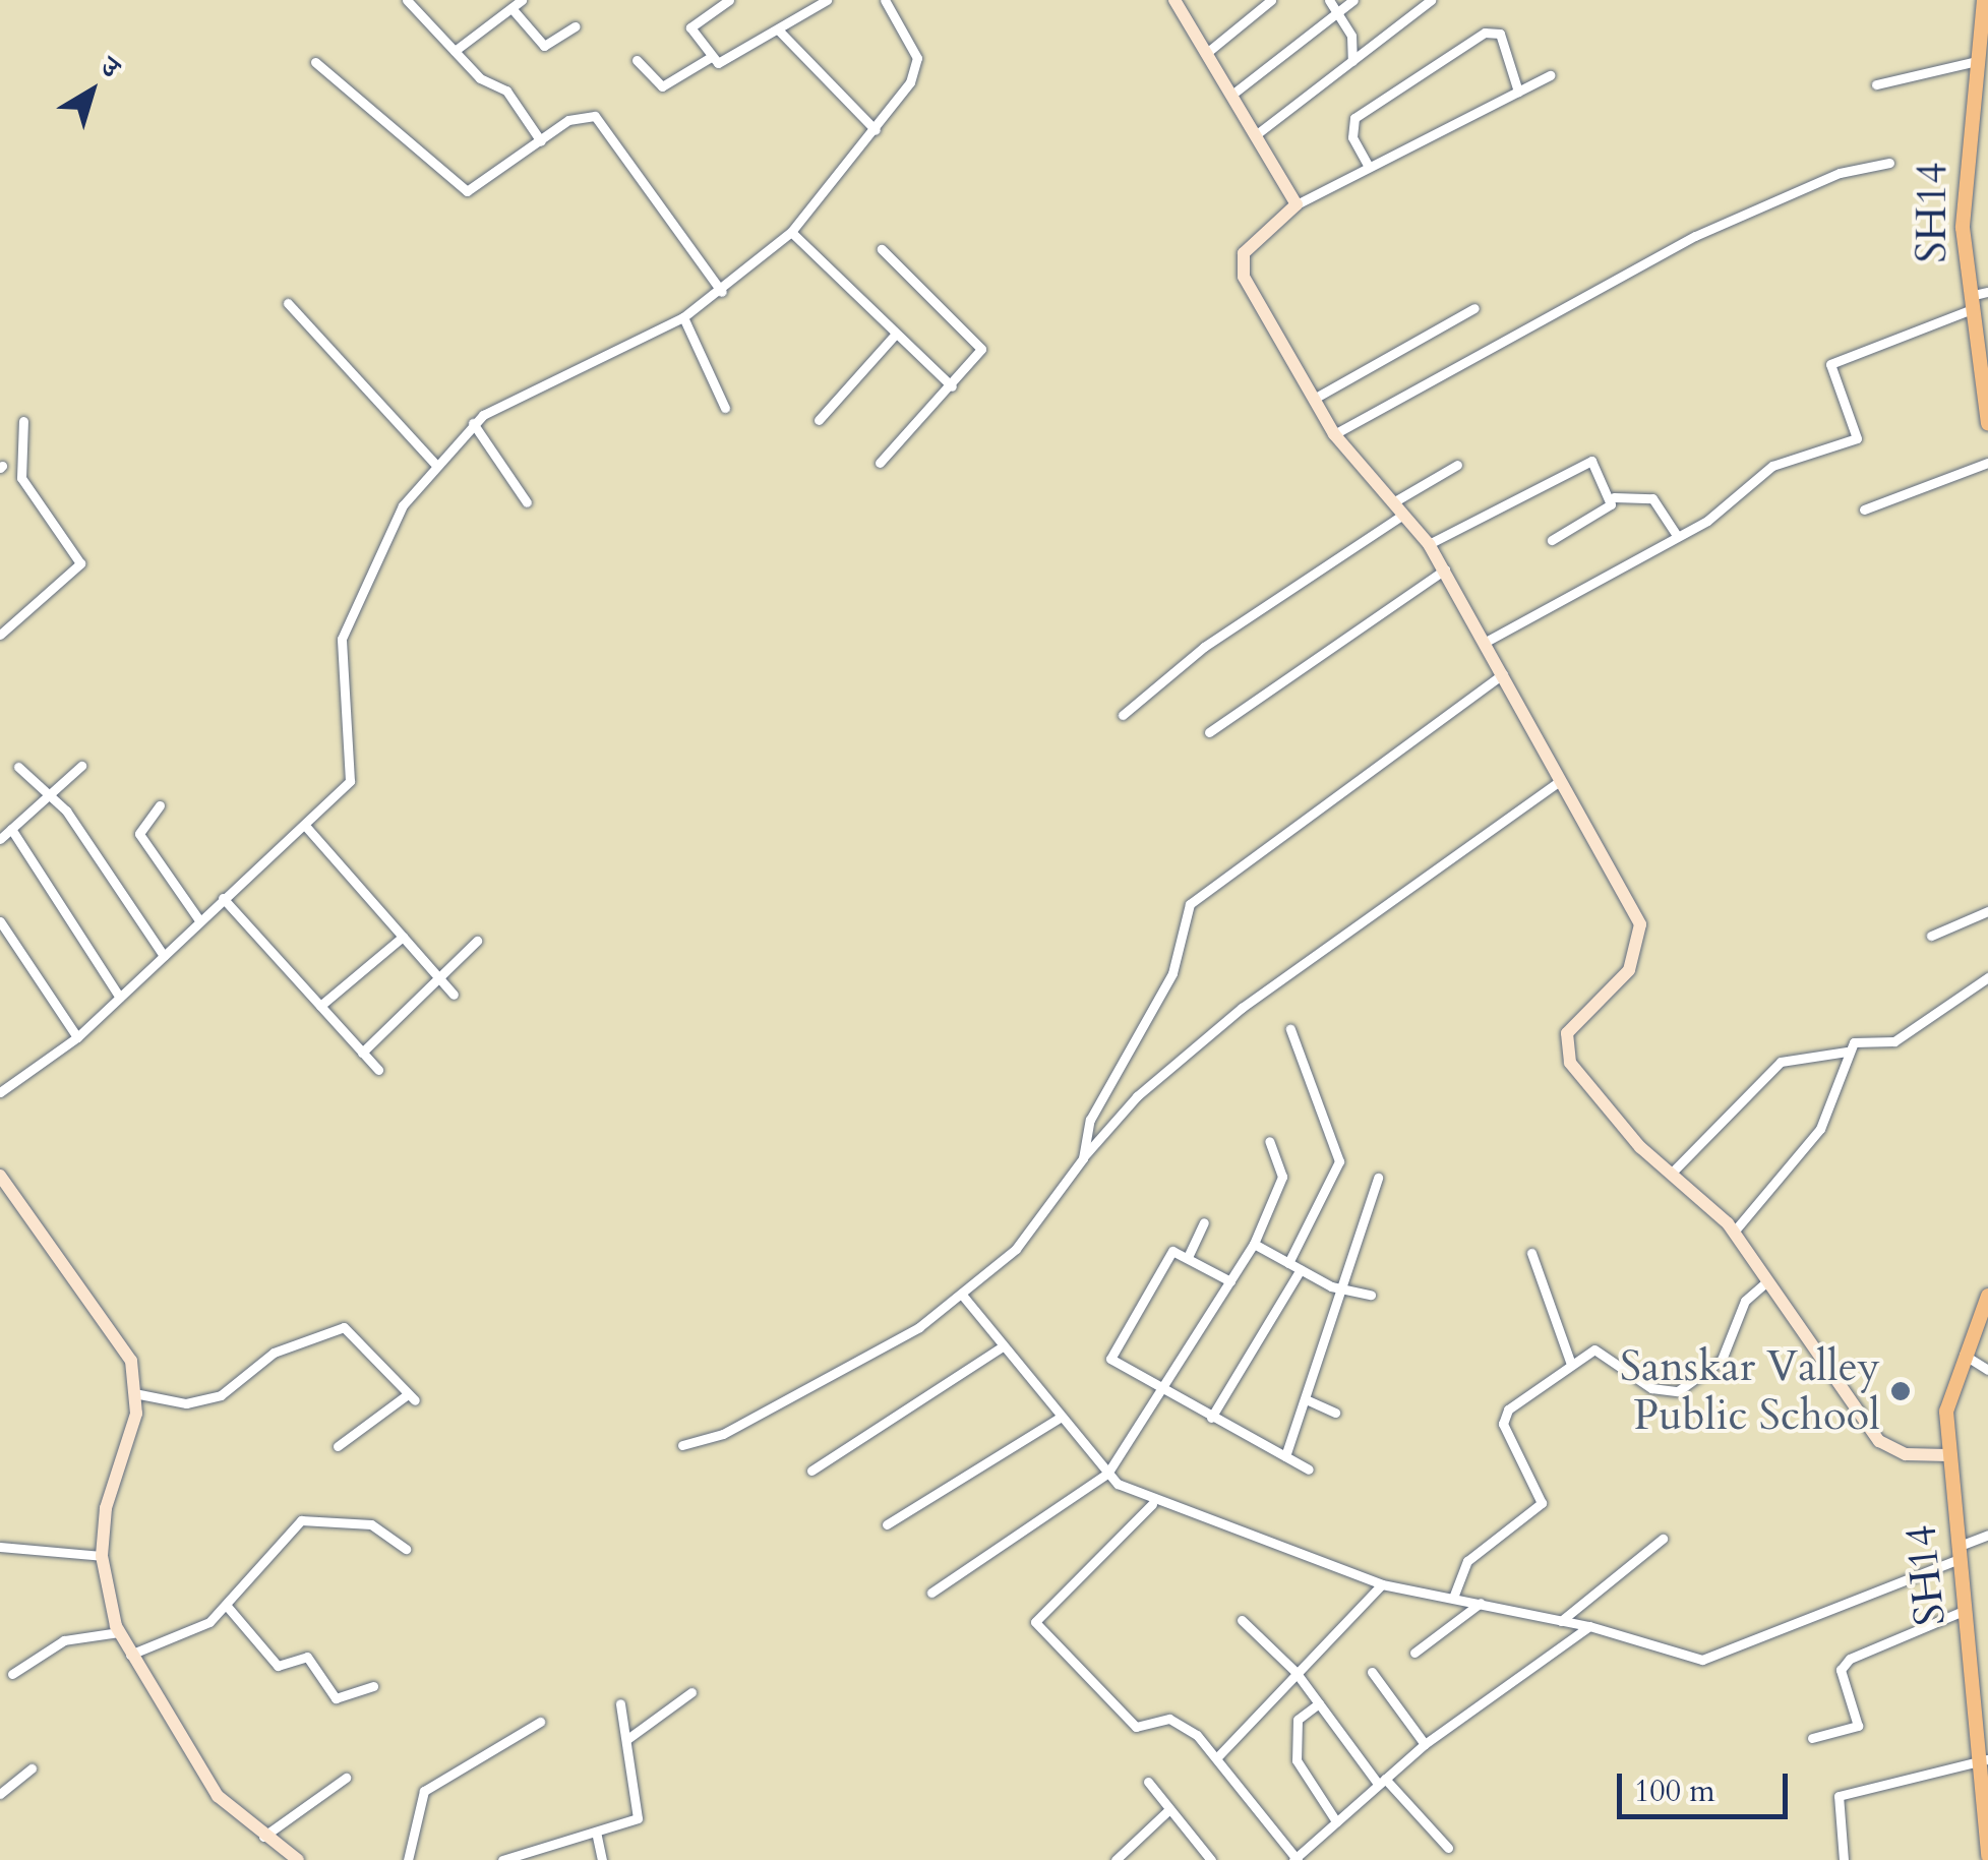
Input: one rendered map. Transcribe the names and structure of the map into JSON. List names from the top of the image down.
{
  "streets": {
    "main road": ["SH14"]
  },
  "places": ["Sanskar Valley Public School"],
  "scale_bar": "100 m",
  "north": "top right"
}
